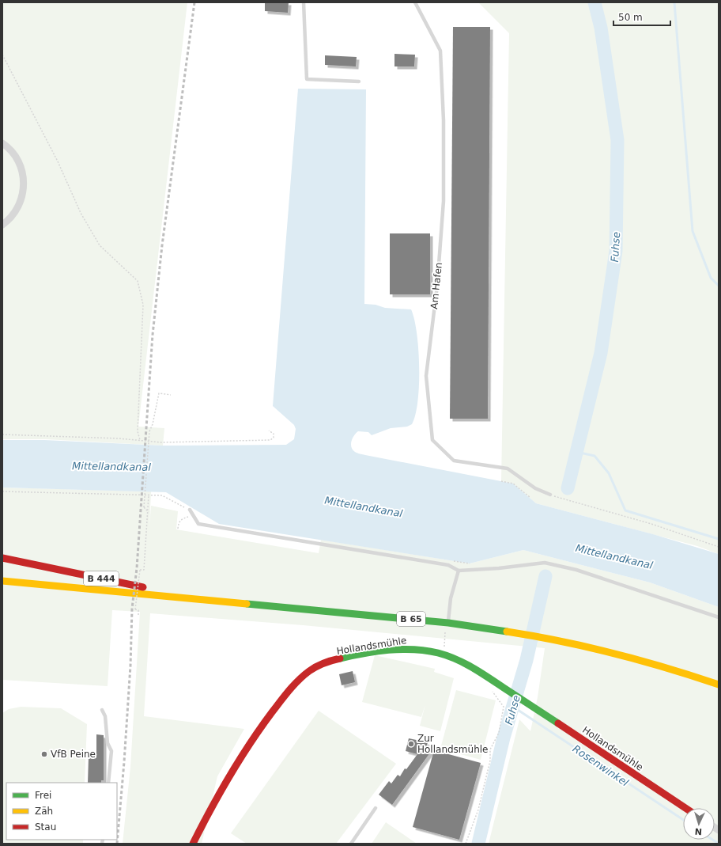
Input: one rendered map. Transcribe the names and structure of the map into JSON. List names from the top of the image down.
{
  "streets": {
    "main road": ["B 444", "B 65", "Hollandsmühle"],
    "lane": ["Am Hafen"]
  },
  "crossings": [
    ["B 444", "B 65"]
  ],
  "water": ["Fuhse", "Mittellandkanal", "Rosenwinkel"],
  "places": ["Zur Hollandsmühle", "VfB Peine"],
  "legend": ["Frei", "Zäh", "Stau"],
  "scale_bar": "50 m",
  "north": "bottom"
}
